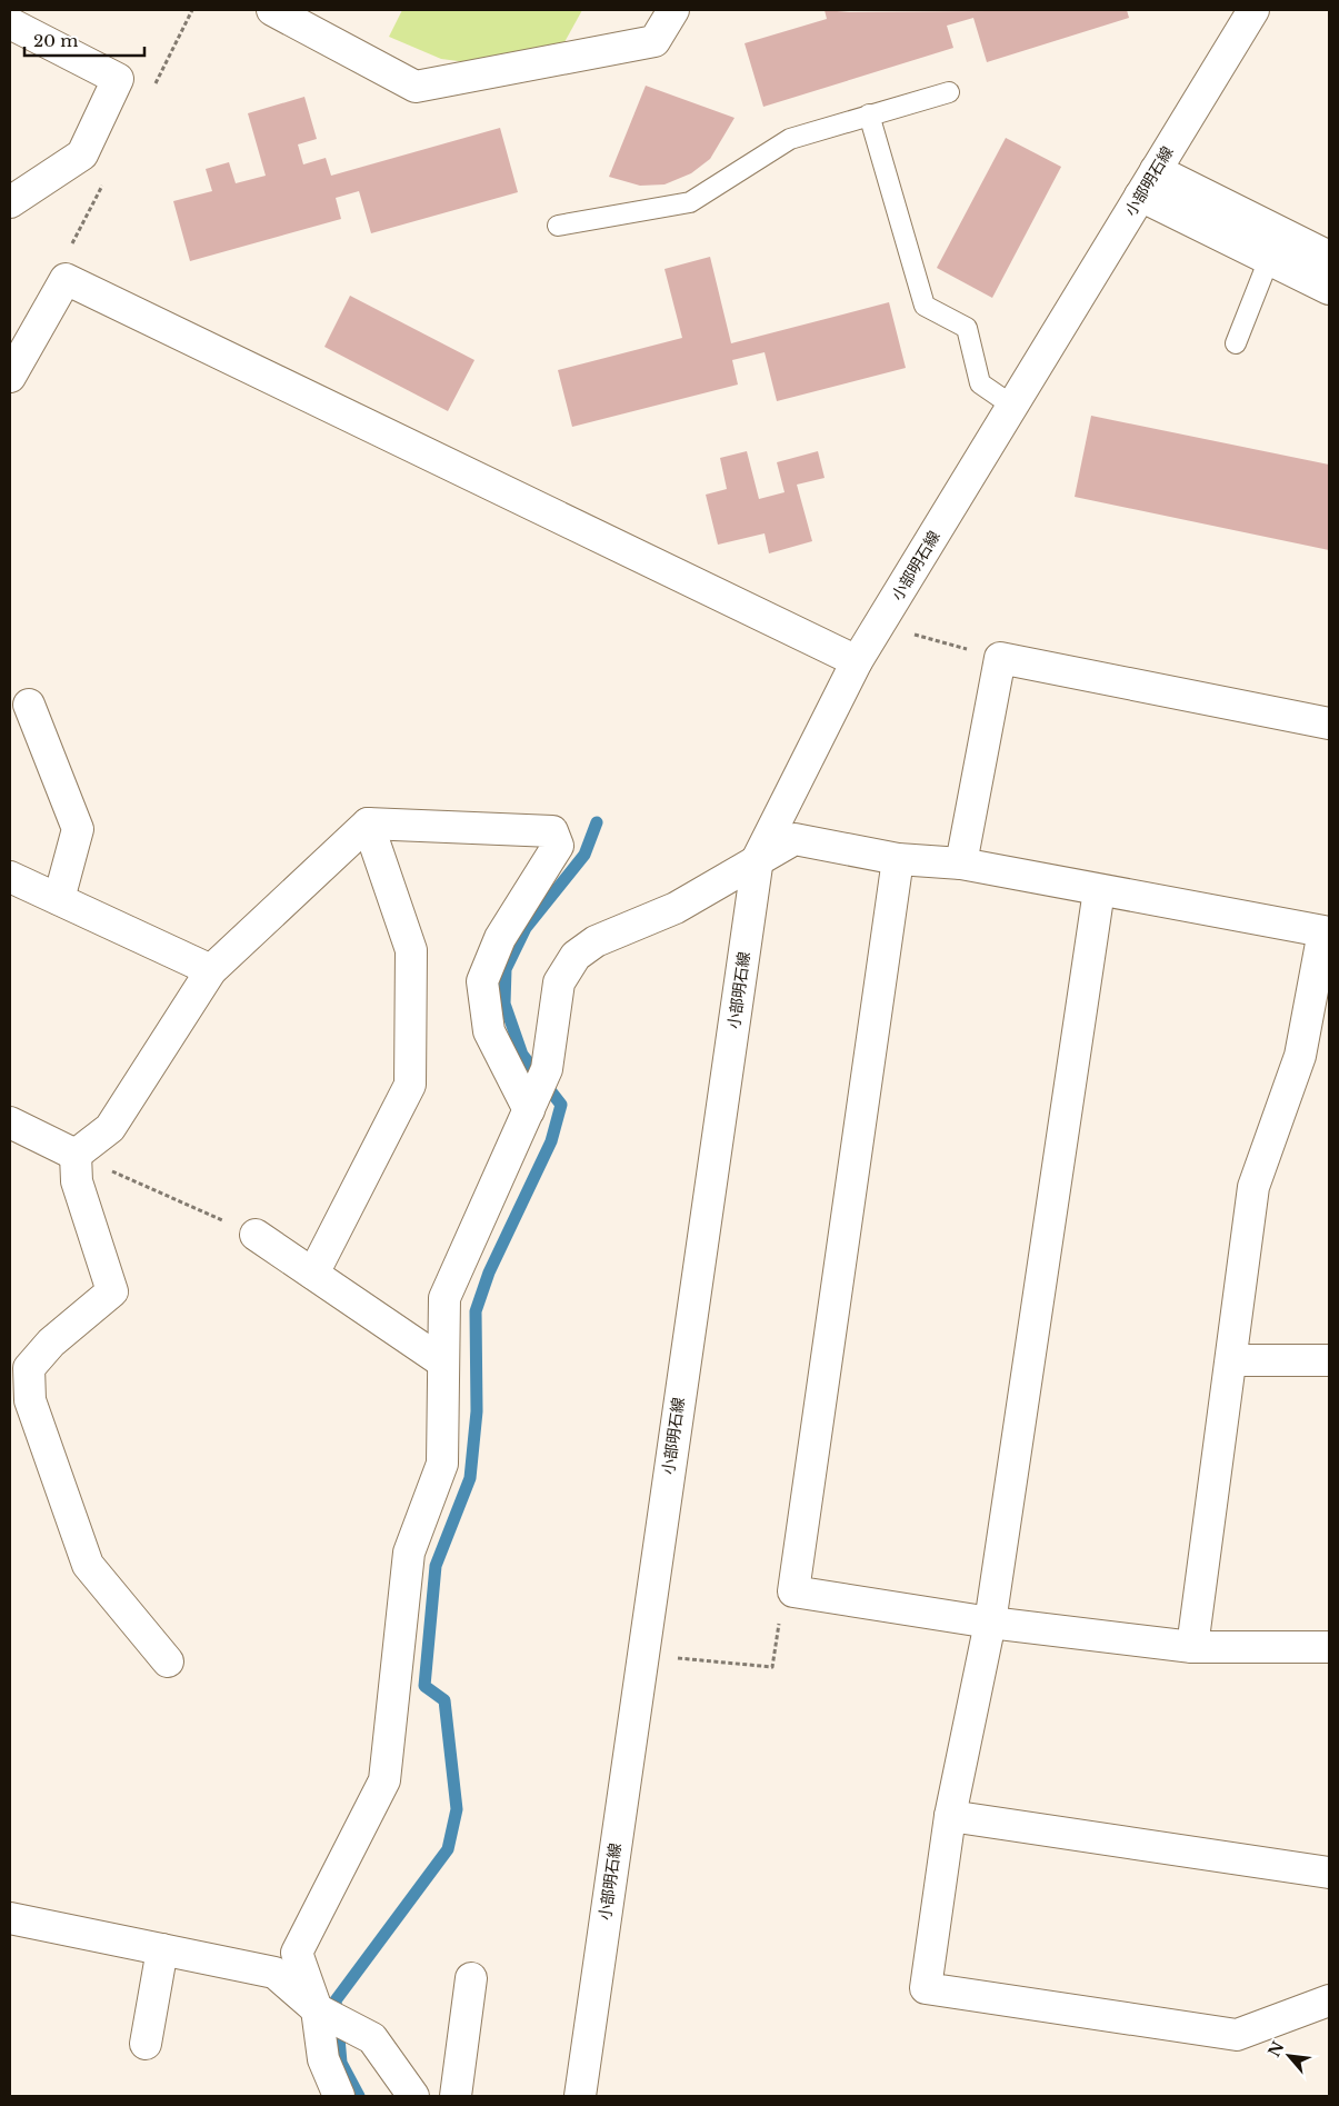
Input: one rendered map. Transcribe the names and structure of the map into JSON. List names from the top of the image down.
{
  "streets": {
    "street": ["小部明石線"]
  },
  "scale_bar": "20 m",
  "north": "top left"
}
